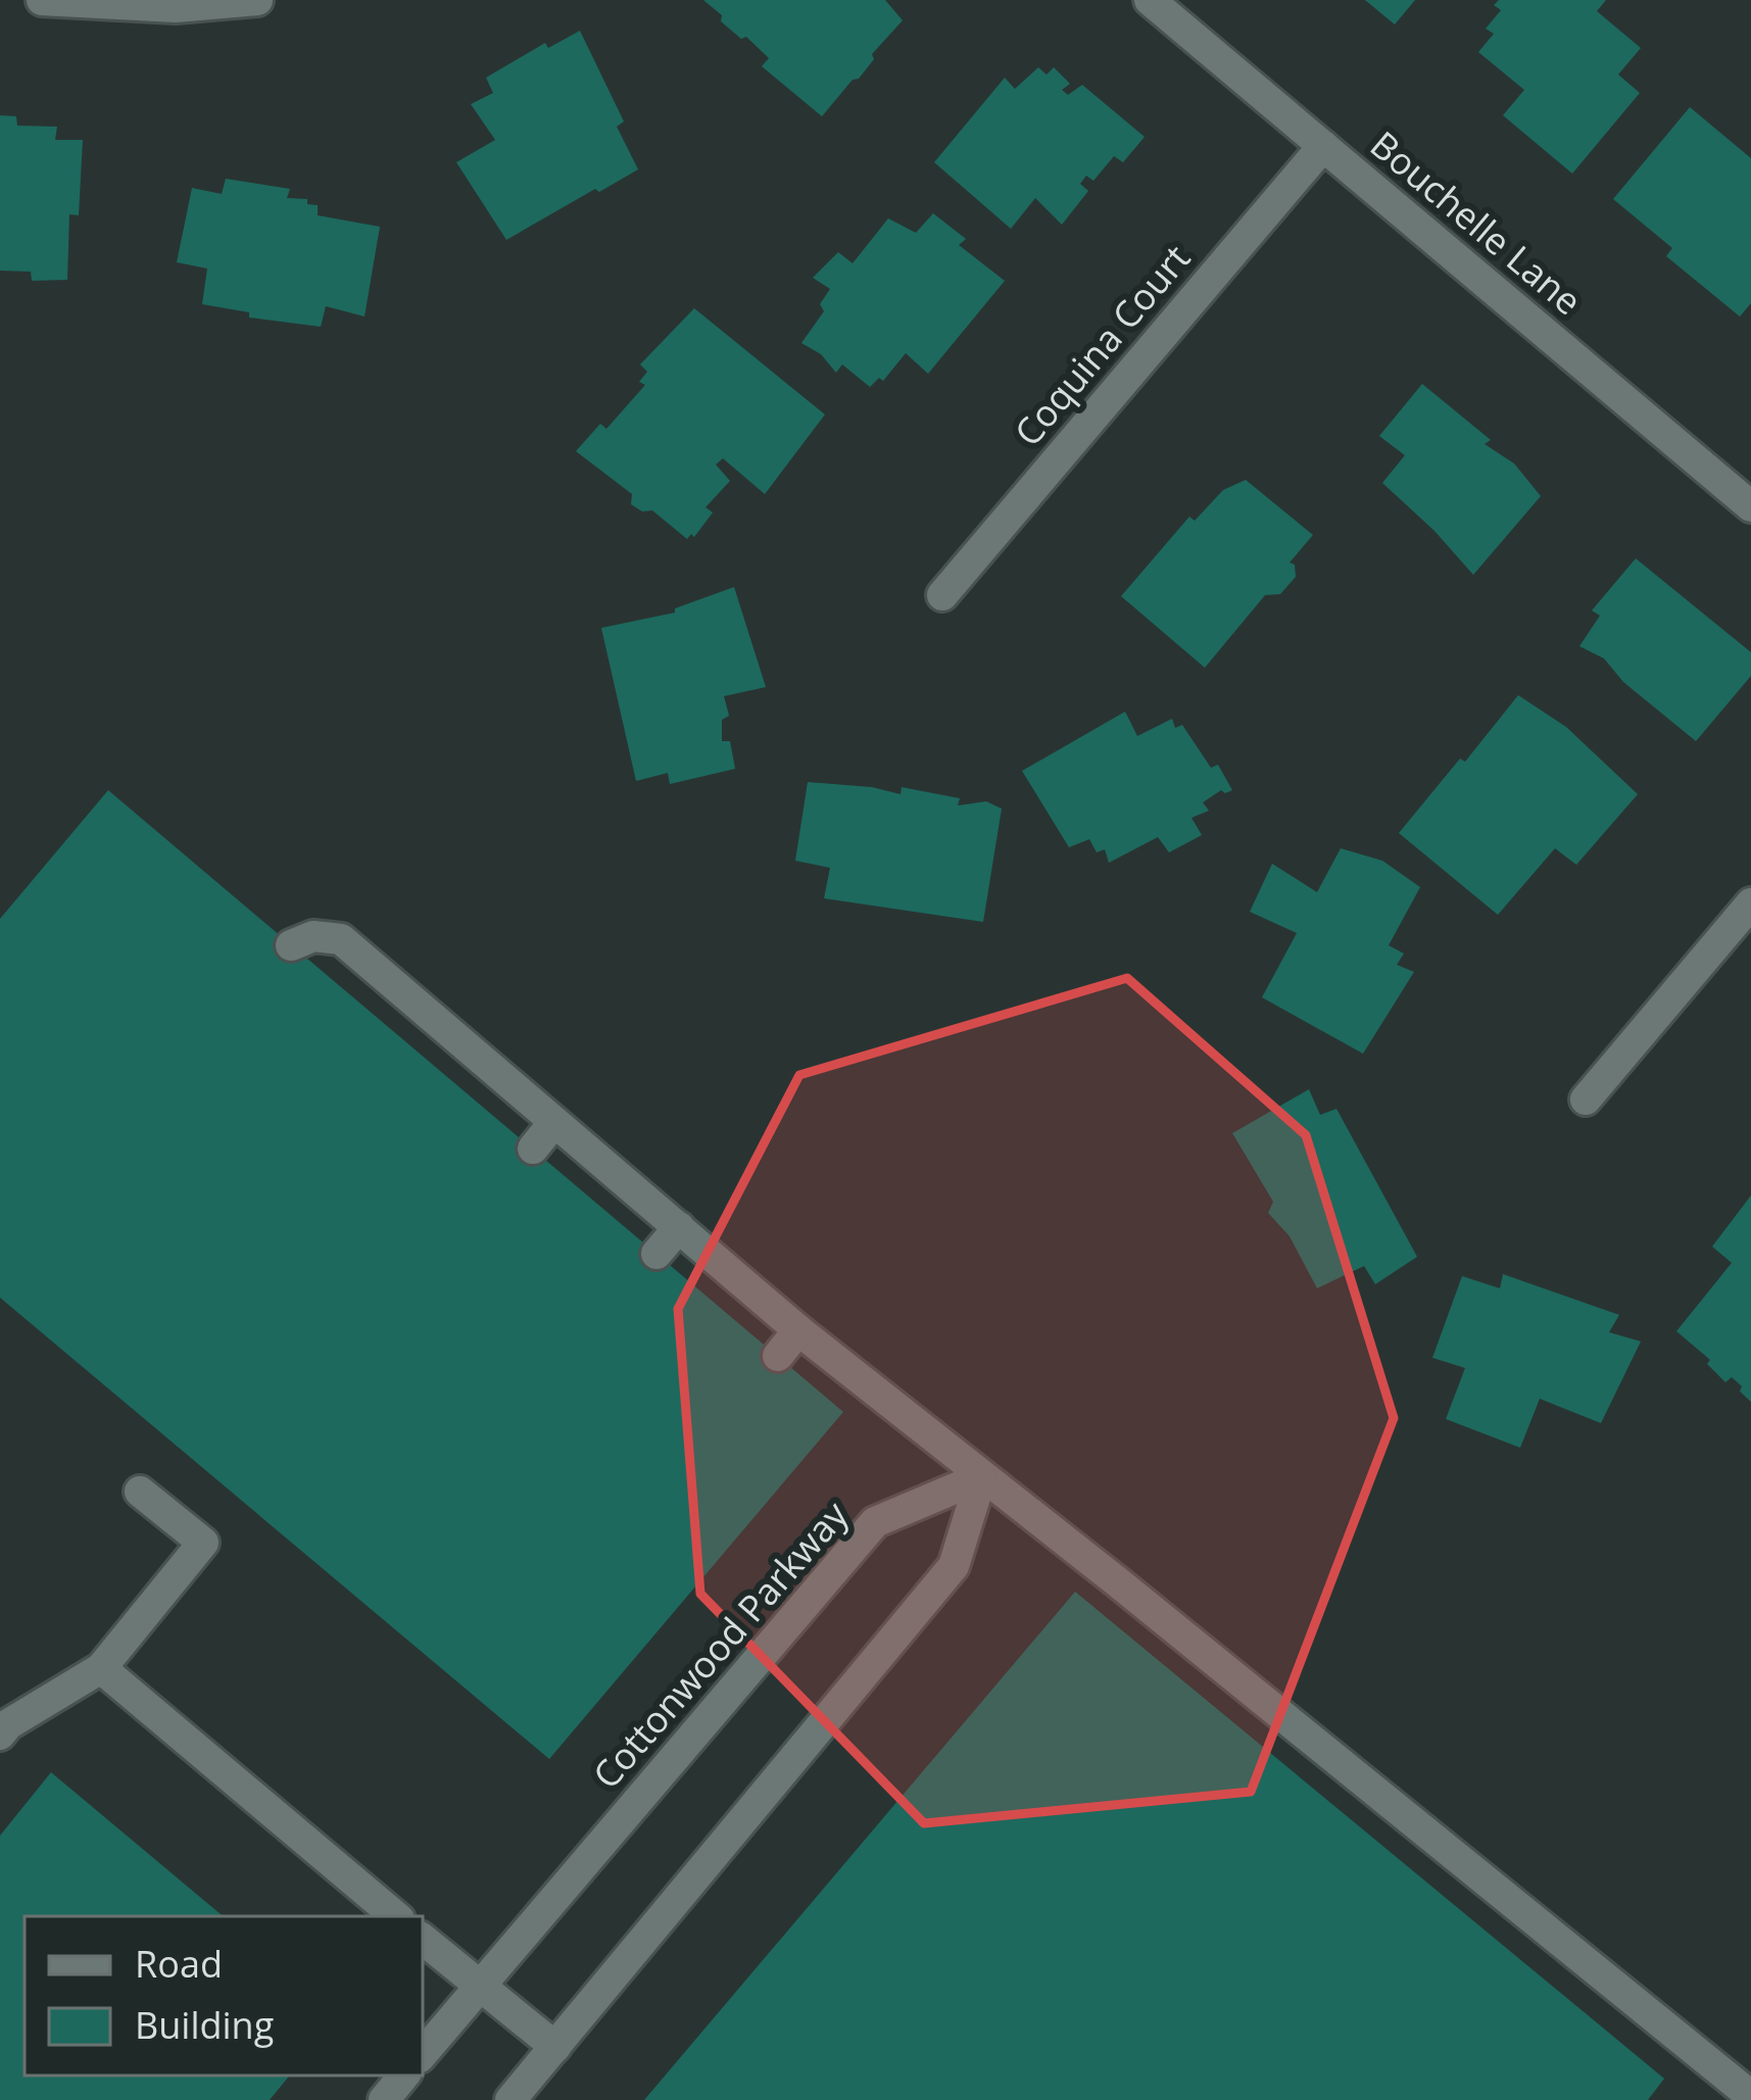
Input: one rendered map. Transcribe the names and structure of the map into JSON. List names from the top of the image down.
{
  "streets": {
    "street": ["Bouchelle Lane", "Coquina Court", "Cottonwood Parkway"]
  },
  "crossings": [
    ["Bouchelle Lane", "Coquina Court"]
  ],
  "legend": ["Road", "Building"]
}
